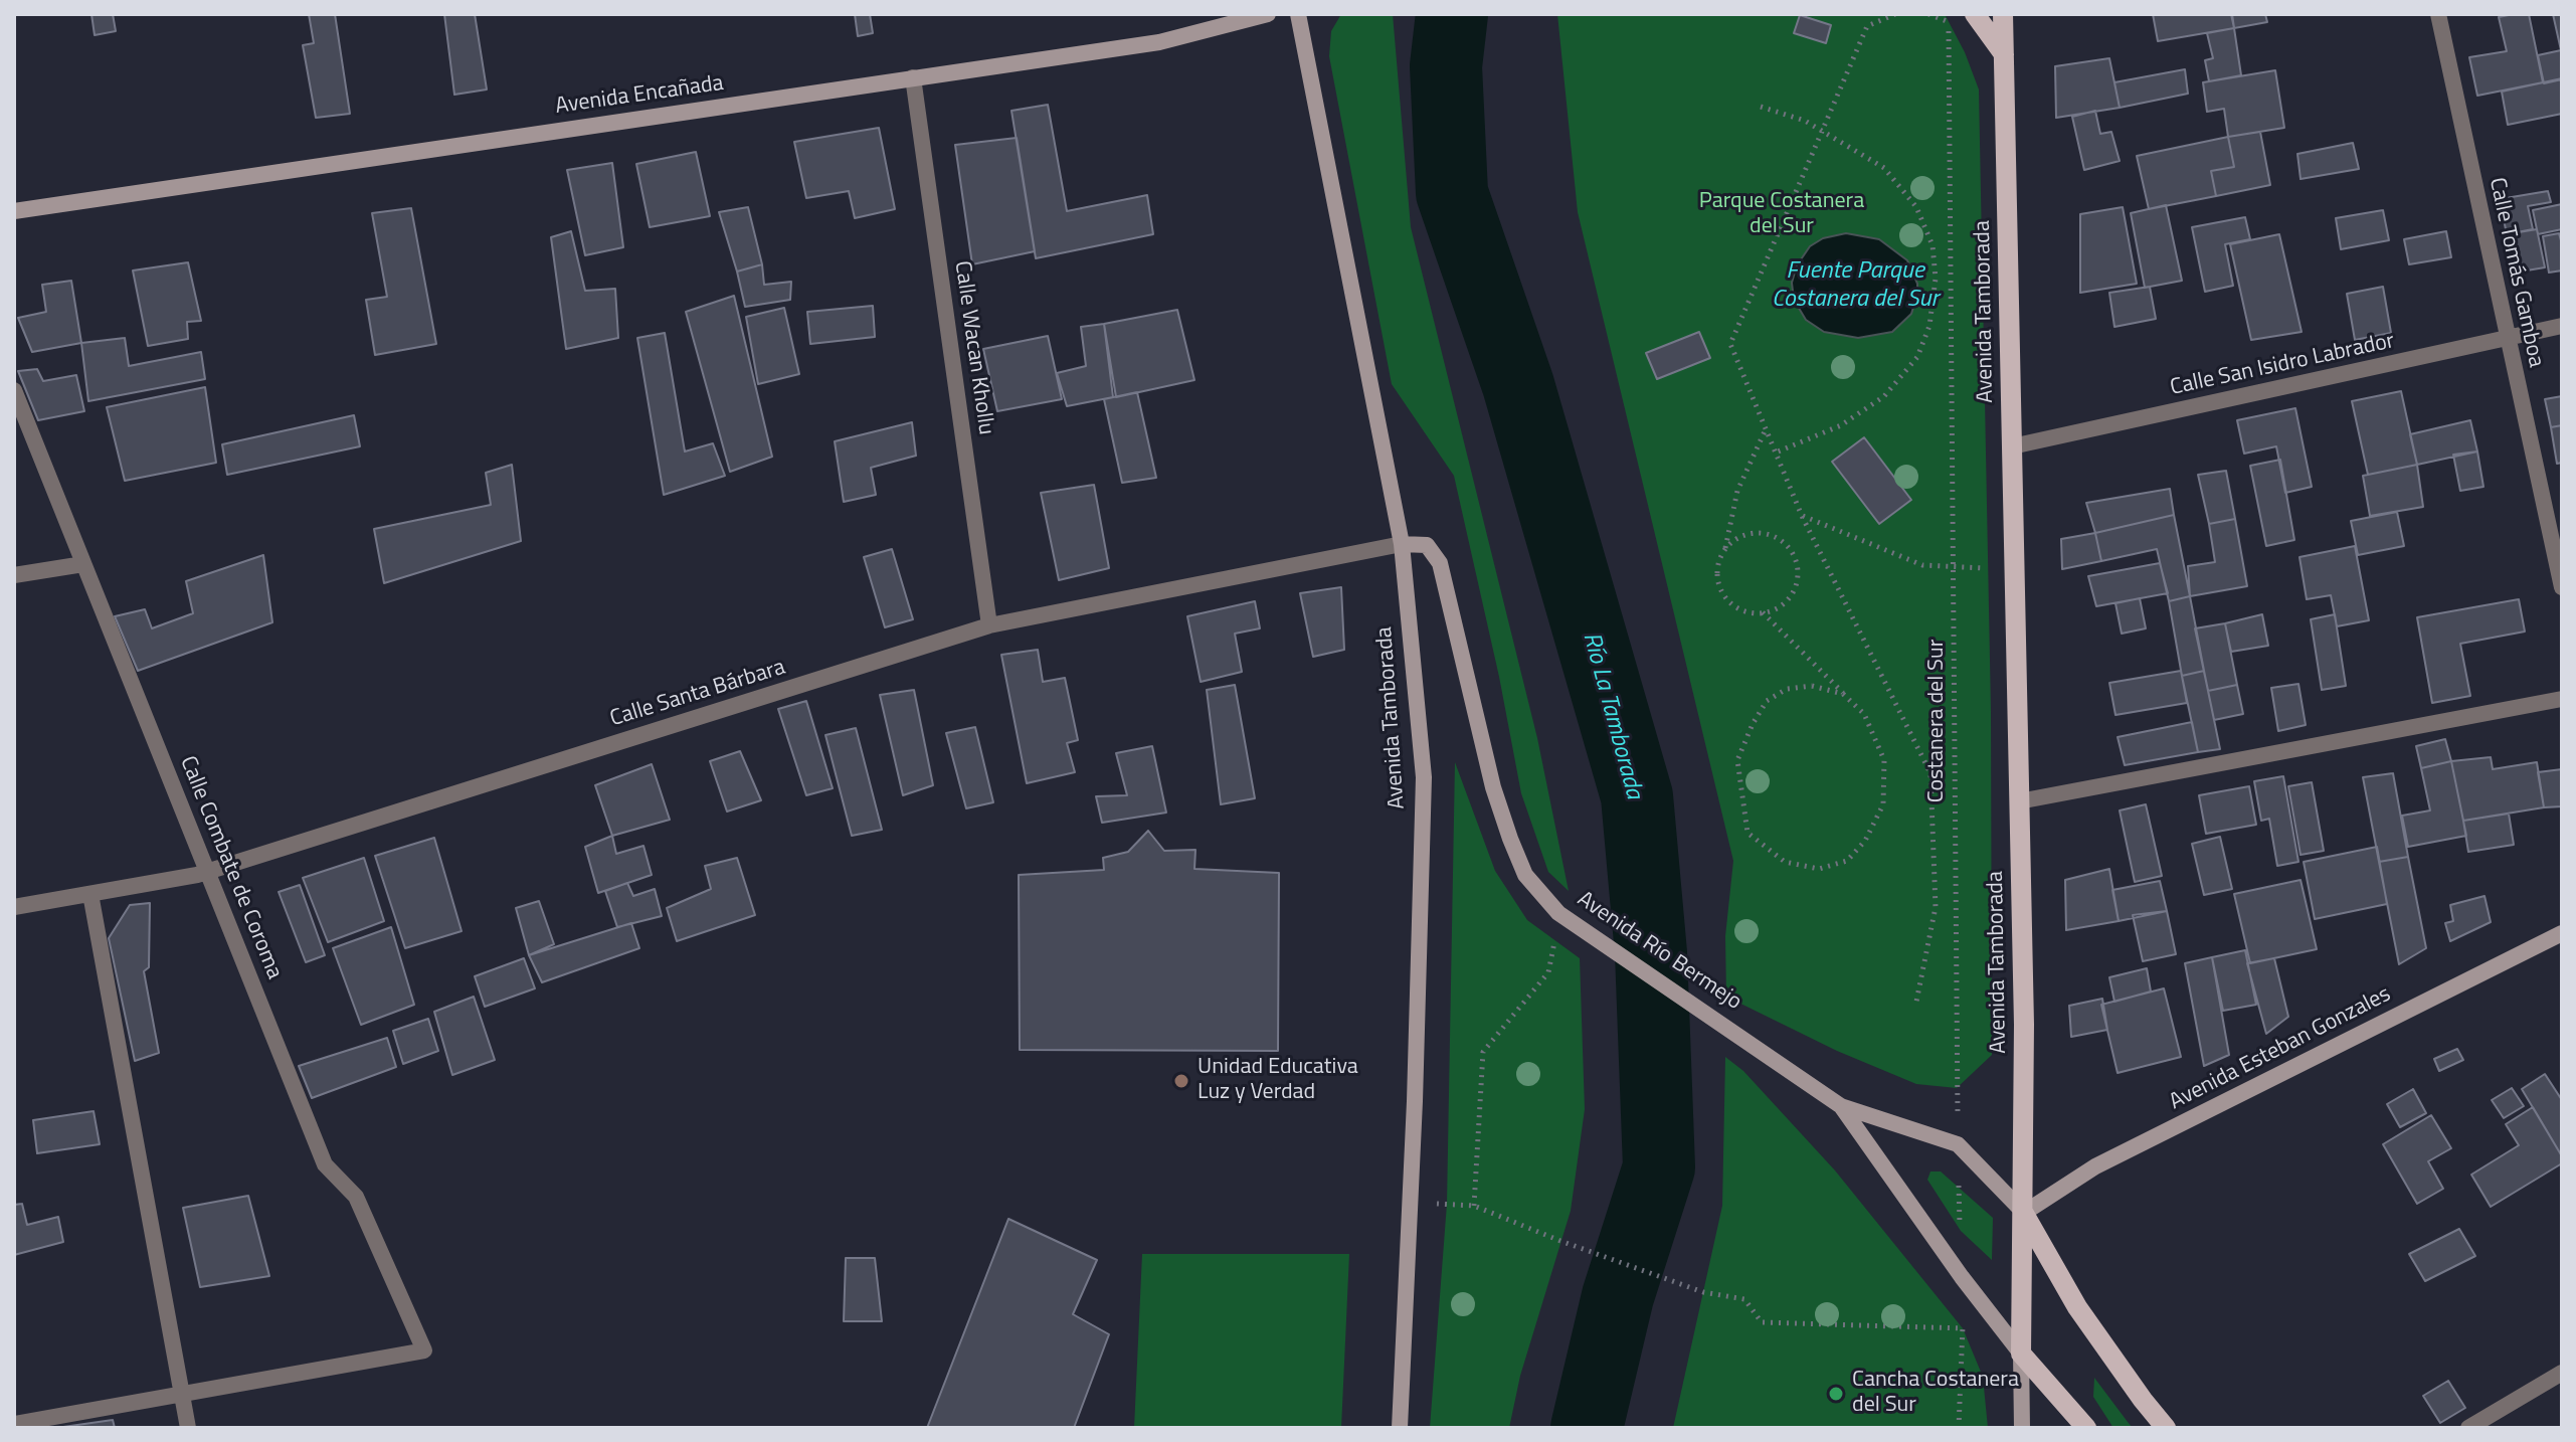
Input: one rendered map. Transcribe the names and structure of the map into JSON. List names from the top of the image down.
{
  "streets": {
    "main road": [
      "Avenida Encañada",
      "Avenida Tamborada",
      "Avenida Río Bermejo",
      "Avenida Esteban Gonzales"
    ],
    "street": [
      "Calle Tomás Gamboa",
      "Calle Wacan Khollu",
      "Calle San Isidro Labrador",
      "Calle Santa Bárbara",
      "Calle Combate de Coroma"
    ],
    "path": ["Costanera del Sur"]
  },
  "crossings": [
    ["Avenida Encañada", "Calle Wacan Khollu"],
    ["Calle Tomás Gamboa", "Calle San Isidro Labrador"],
    ["Avenida Tamborada", "Calle San Isidro Labrador"],
    ["Avenida Tamborada", "Calle Santa Bárbara"],
    ["Avenida Tamborada", "Avenida Río Bermejo"],
    ["Avenida Tamborada", "Avenida Esteban Gonzales"],
    ["Calle Wacan Khollu", "Calle Santa Bárbara"],
    ["Calle Santa Bárbara", "Calle Combate de Coroma"],
    ["Calle Santa Bárbara", "Avenida Río Bermejo"],
    ["Costanera del Sur", "Avenida Río Bermejo"],
    ["Avenida Río Bermejo", "Avenida Esteban Gonzales"]
  ],
  "water": ["Fuente Parque Costanera del Sur", "Río La Tamborada"],
  "parks": ["Parque Costanera del Sur"],
  "places": ["Unidad Educativa Luz y Verdad", "Cancha Costanera del Sur"]
}
